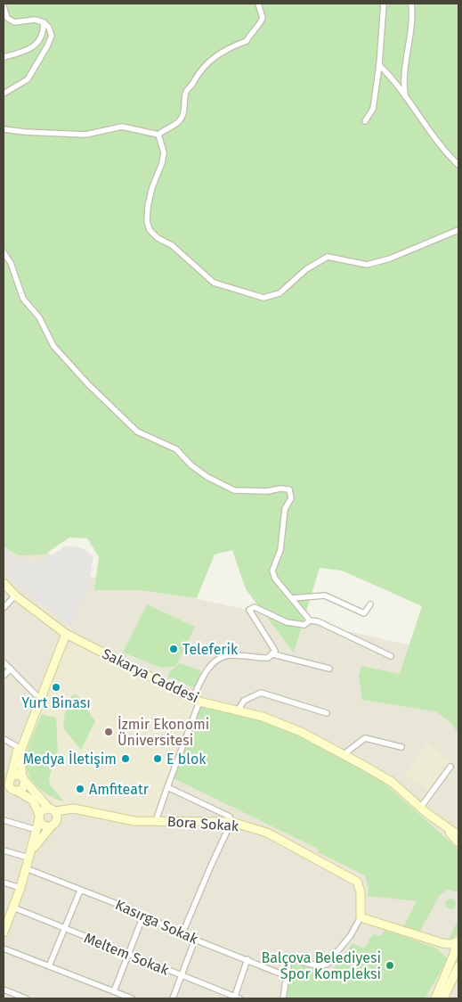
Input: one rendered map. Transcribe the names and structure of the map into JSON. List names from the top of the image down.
{
  "streets": {
    "main road": ["Sakarya Caddesi", "Bora Sokak"],
    "street": ["Kasırga Sokak", "Meltem Sokak"]
  },
  "places": [
    "Teleferik",
    "Yurt Binası",
    "İzmir Ekonomi Üniversitesi",
    "Medya İletişim",
    "E blok",
    "Amfiteatr",
    "Balçova Belediyesi Spor Kompleksi"
  ]
}
